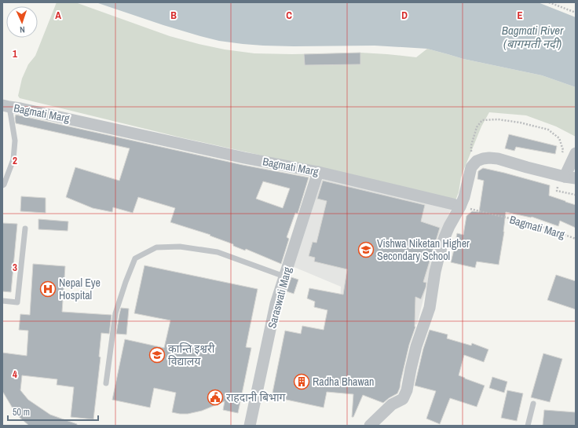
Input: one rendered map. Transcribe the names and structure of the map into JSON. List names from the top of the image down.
{
  "streets": {
    "street": ["Bagmati Marg", "Saraswati Marg"]
  },
  "crossings": [
    ["Bagmati Marg", "Saraswati Marg"]
  ],
  "water": ["Bagmati River (बागमती नदी)"],
  "places": {
    "school or university": ["Vishwa Niketan Higher Secondary School", "कान्ति इश्वरी विद्यालय"],
    "hospital": ["Nepal Eye Hospital"],
    "building": ["Radha Bhawan"],
    "public building": ["राहदानी बिभाग"]
  },
  "scale_bar": "50 m",
  "north": "bottom",
  "grid": {
    "columns": [
      "A",
      "B",
      "C",
      "D",
      "E"
    ],
    "rows": [
      "1",
      "2",
      "3",
      "4"
    ]
  }
}
